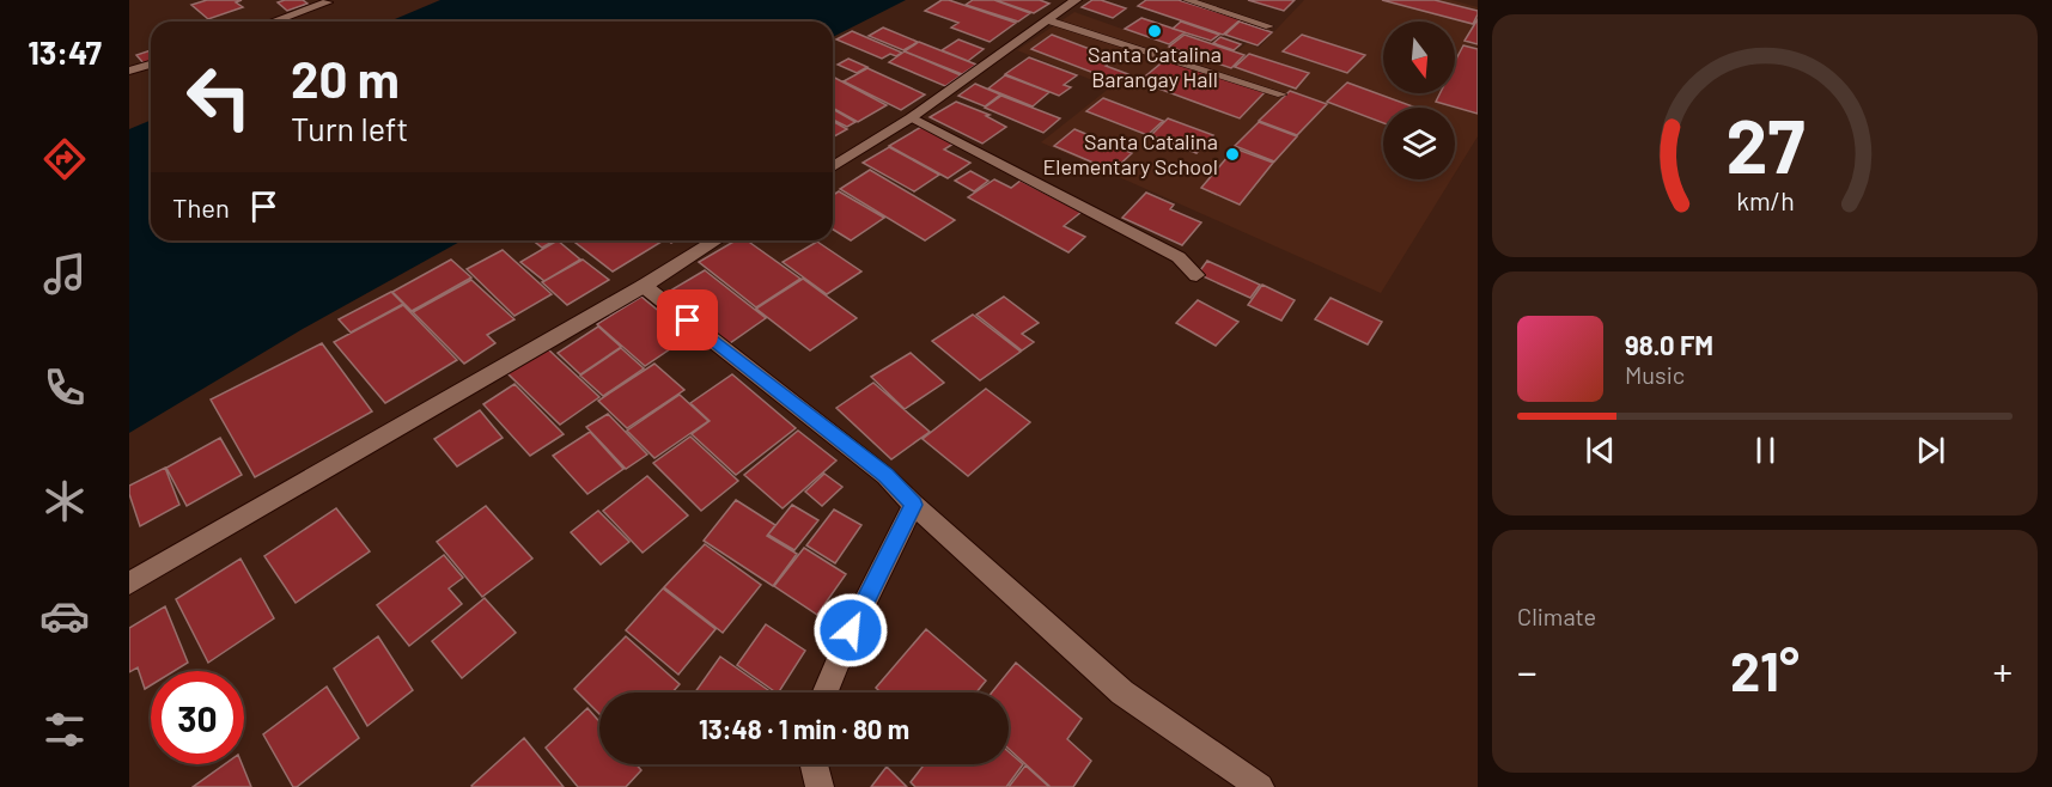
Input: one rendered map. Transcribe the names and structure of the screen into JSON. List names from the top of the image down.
{
  "places": ["Santa Catalina Barangay Hall", "Santa Catalina Elementary School"],
  "north": "bottom",
  "page": {
    "tabs": "13:47",
    "turn": ["20 m", "Turn left"],
    "then": "Then",
    "song": ["98.0 FM", "Music"],
    "tile": "Climate",
    "heat": ["−", "21°", "+"],
    "limit": "30",
    "trip": "13:48 · 1 min · 80 m",
    "gauge": ["27", "km/h"]
  }
}
